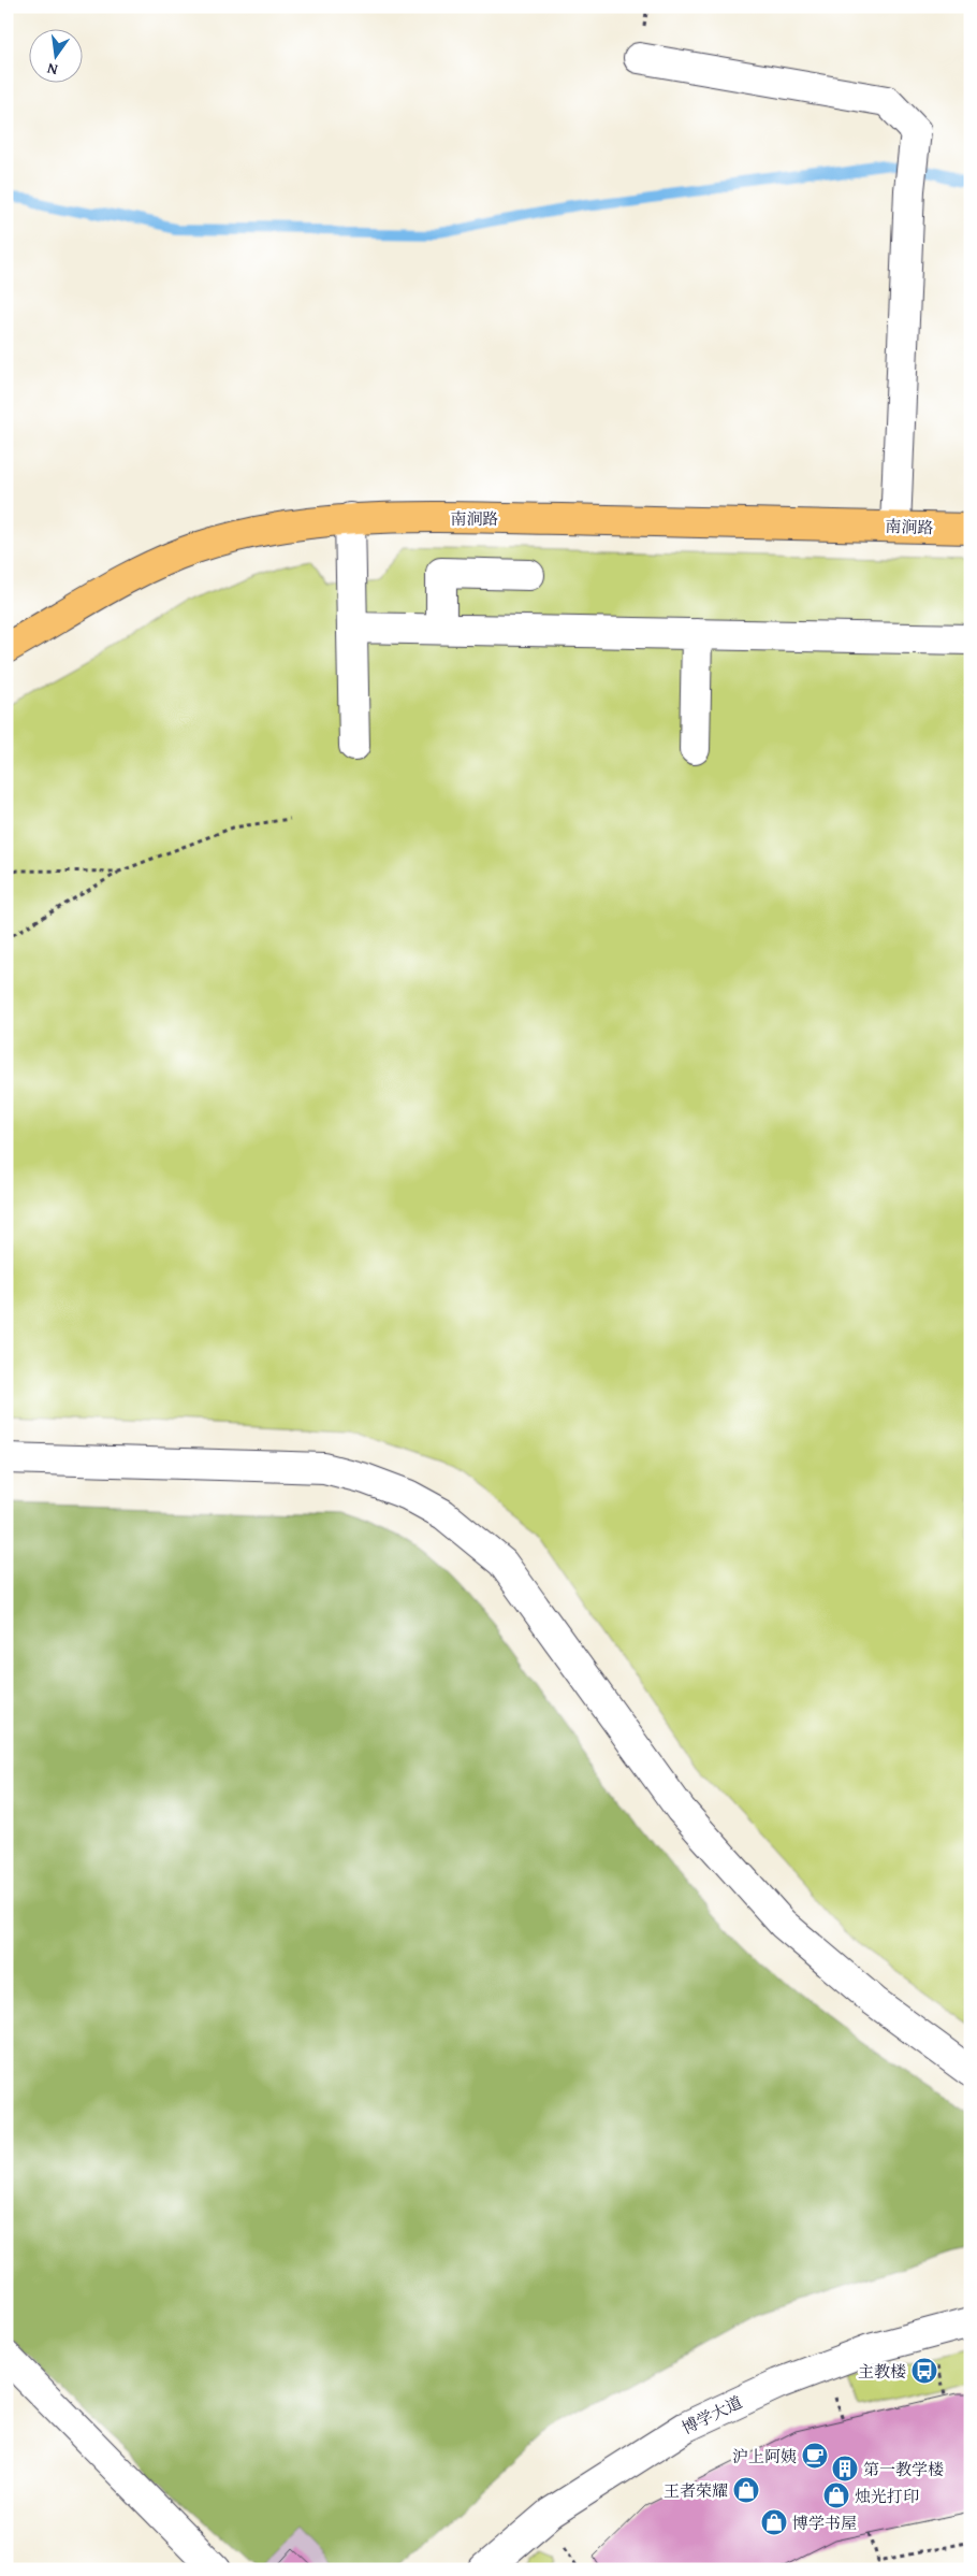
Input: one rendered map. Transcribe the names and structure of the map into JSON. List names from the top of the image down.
{
  "streets": {
    "main road": ["南涧路"],
    "street": ["博学大道"]
  },
  "places": {
    "bus stop": ["主教楼"],
    "cafe": ["沪上阿姨"],
    "building": ["第一教学楼"],
    "shop": ["王者荣耀", "烛光打印", "博学书屋"]
  },
  "north": "bottom"
}
